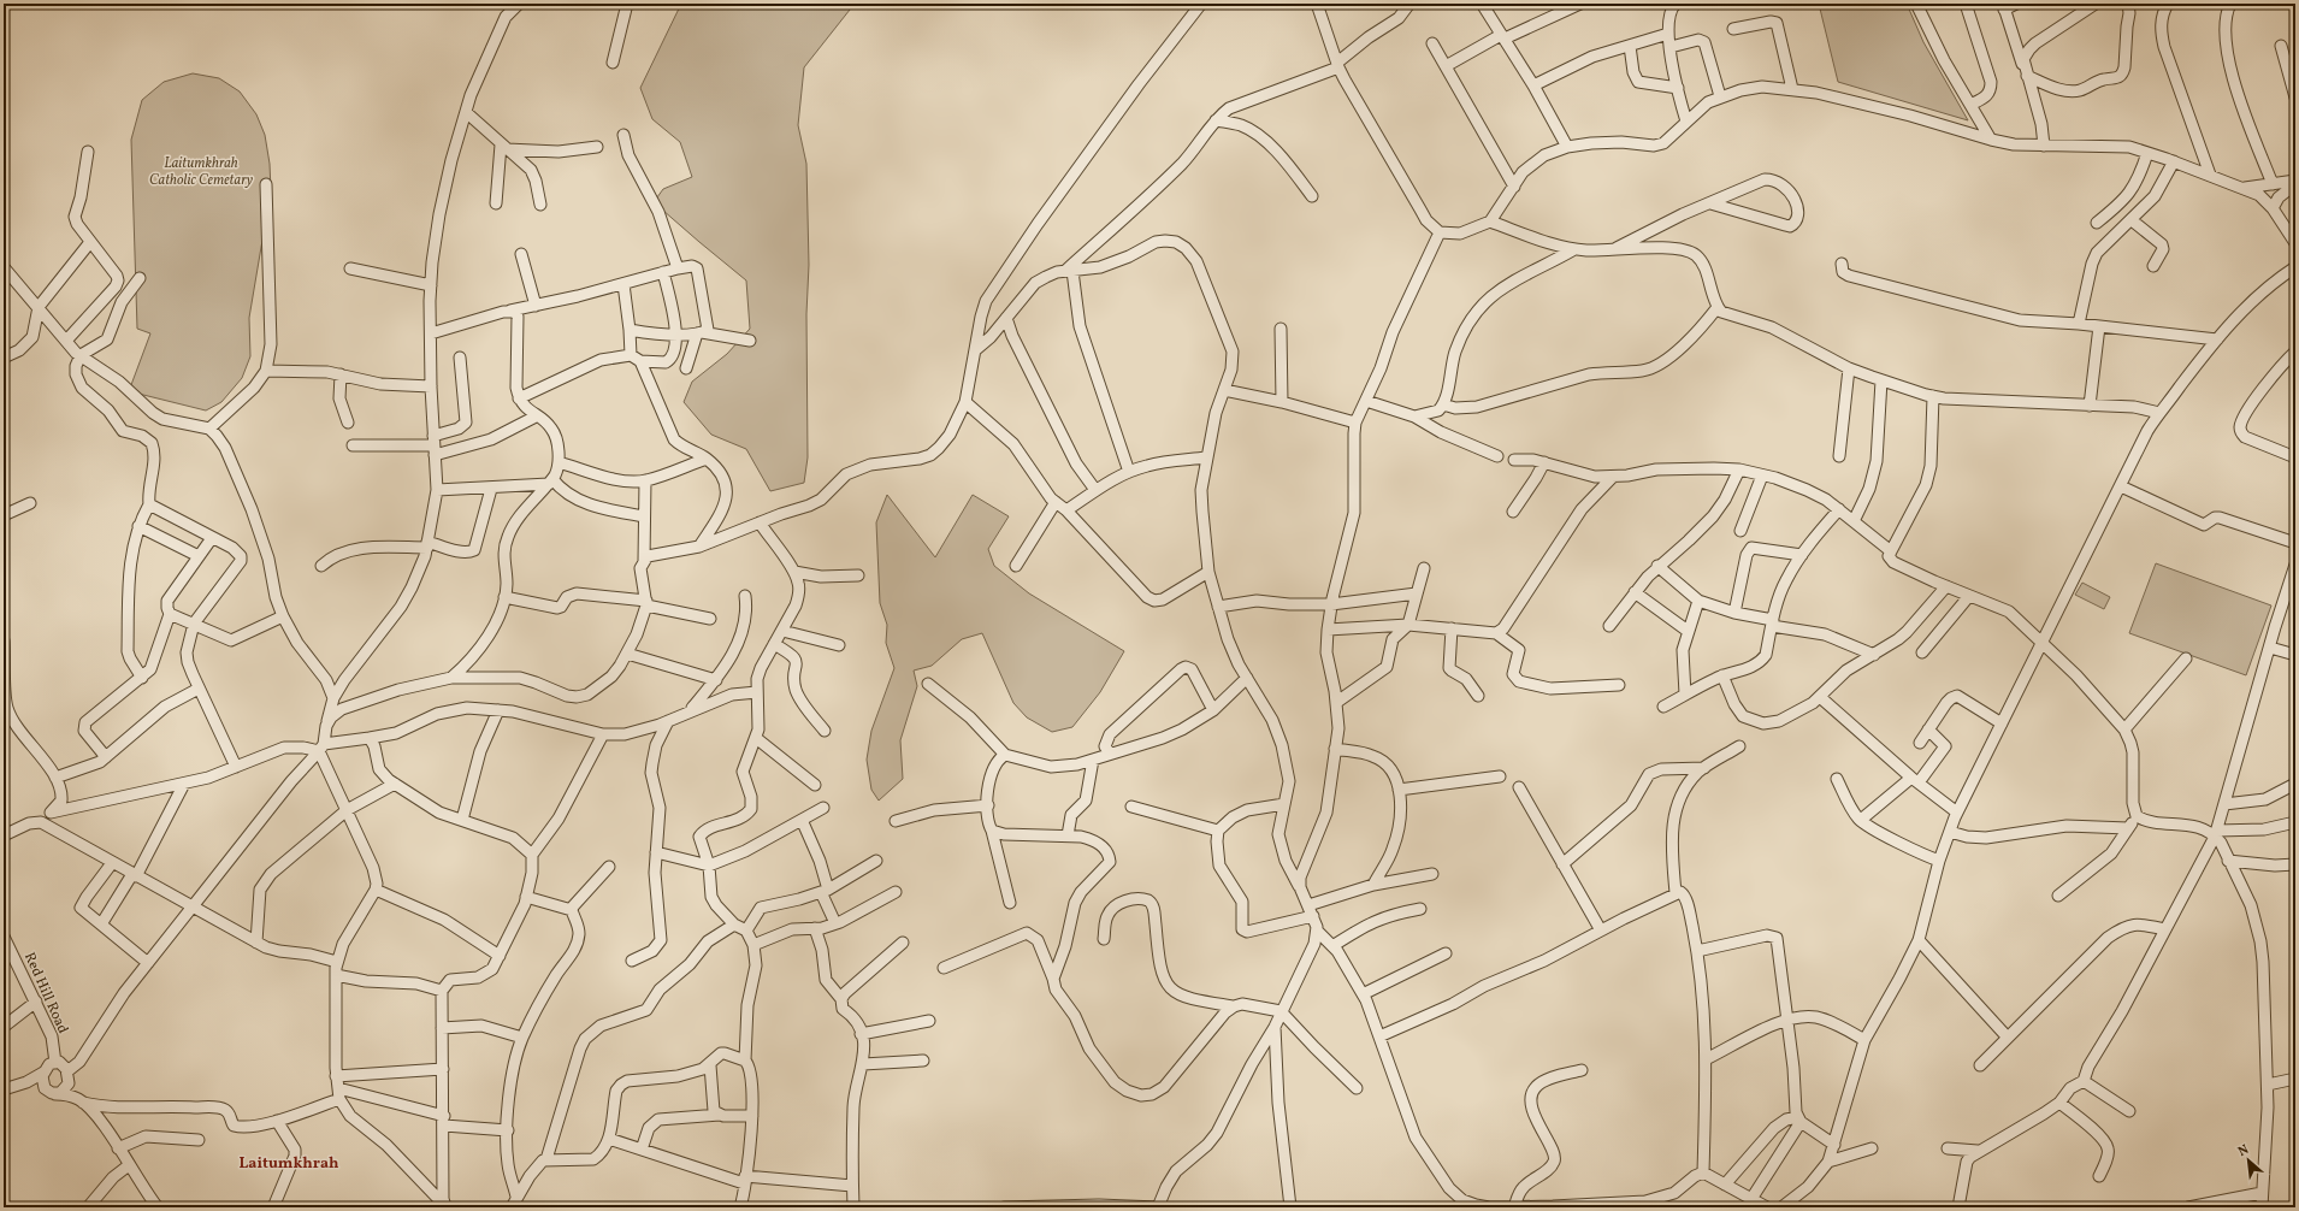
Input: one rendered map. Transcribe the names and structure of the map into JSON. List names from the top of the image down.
{
  "streets": {
    "street": ["Red Hill Road"]
  },
  "districts": ["Laitumkhrah"],
  "parks": ["Laitumkhrah Catholic Cemetary"],
  "north": "top left"
}
